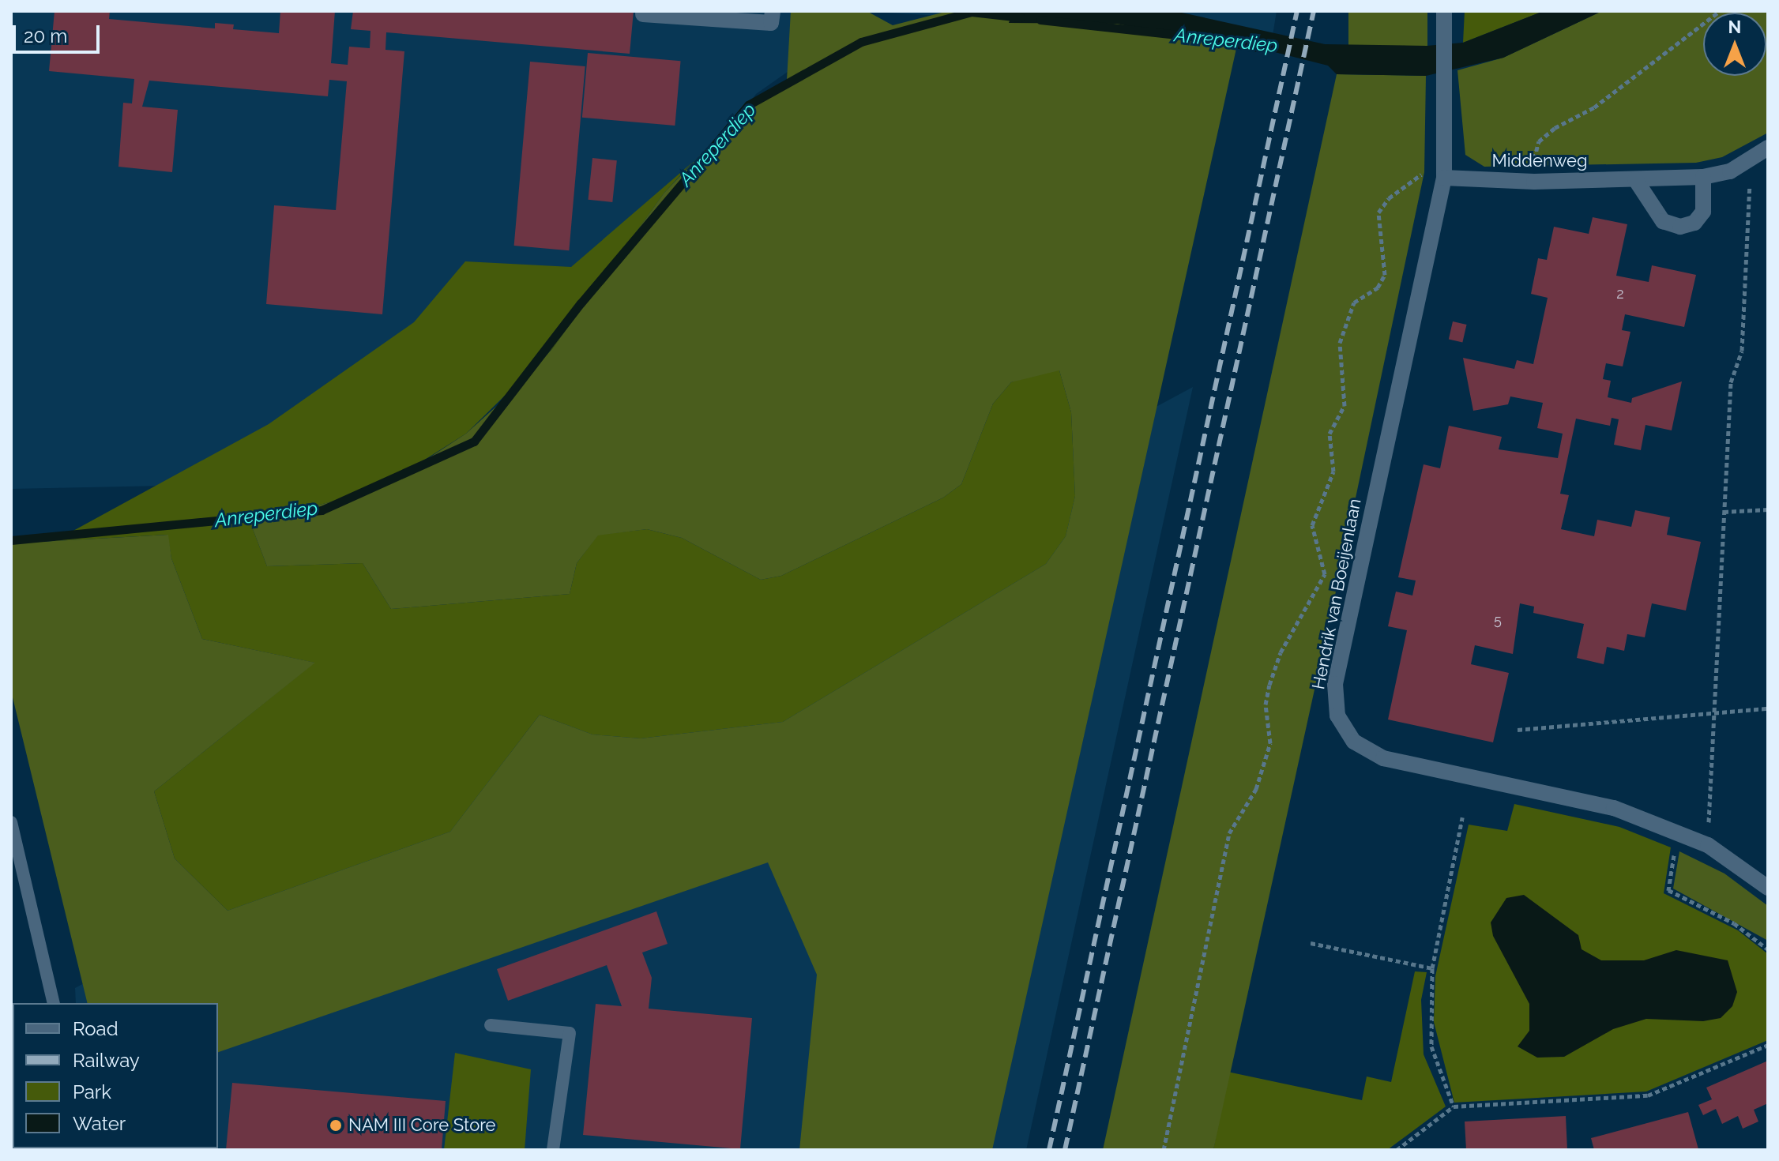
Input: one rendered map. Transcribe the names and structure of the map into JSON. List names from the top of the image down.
{
  "streets": {
    "street": ["Middenweg", "Hendrik van Boeijenlaan"]
  },
  "crossings": [
    ["Middenweg", "Hendrik van Boeijenlaan"]
  ],
  "water": ["Anreperdiep"],
  "places": ["NAM III Core Store"],
  "house_numbers": ["2", "5"],
  "legend": [
    "Road",
    "Railway",
    "Park",
    "Water"
  ],
  "scale_bar": "20 m",
  "north": "top"
}
